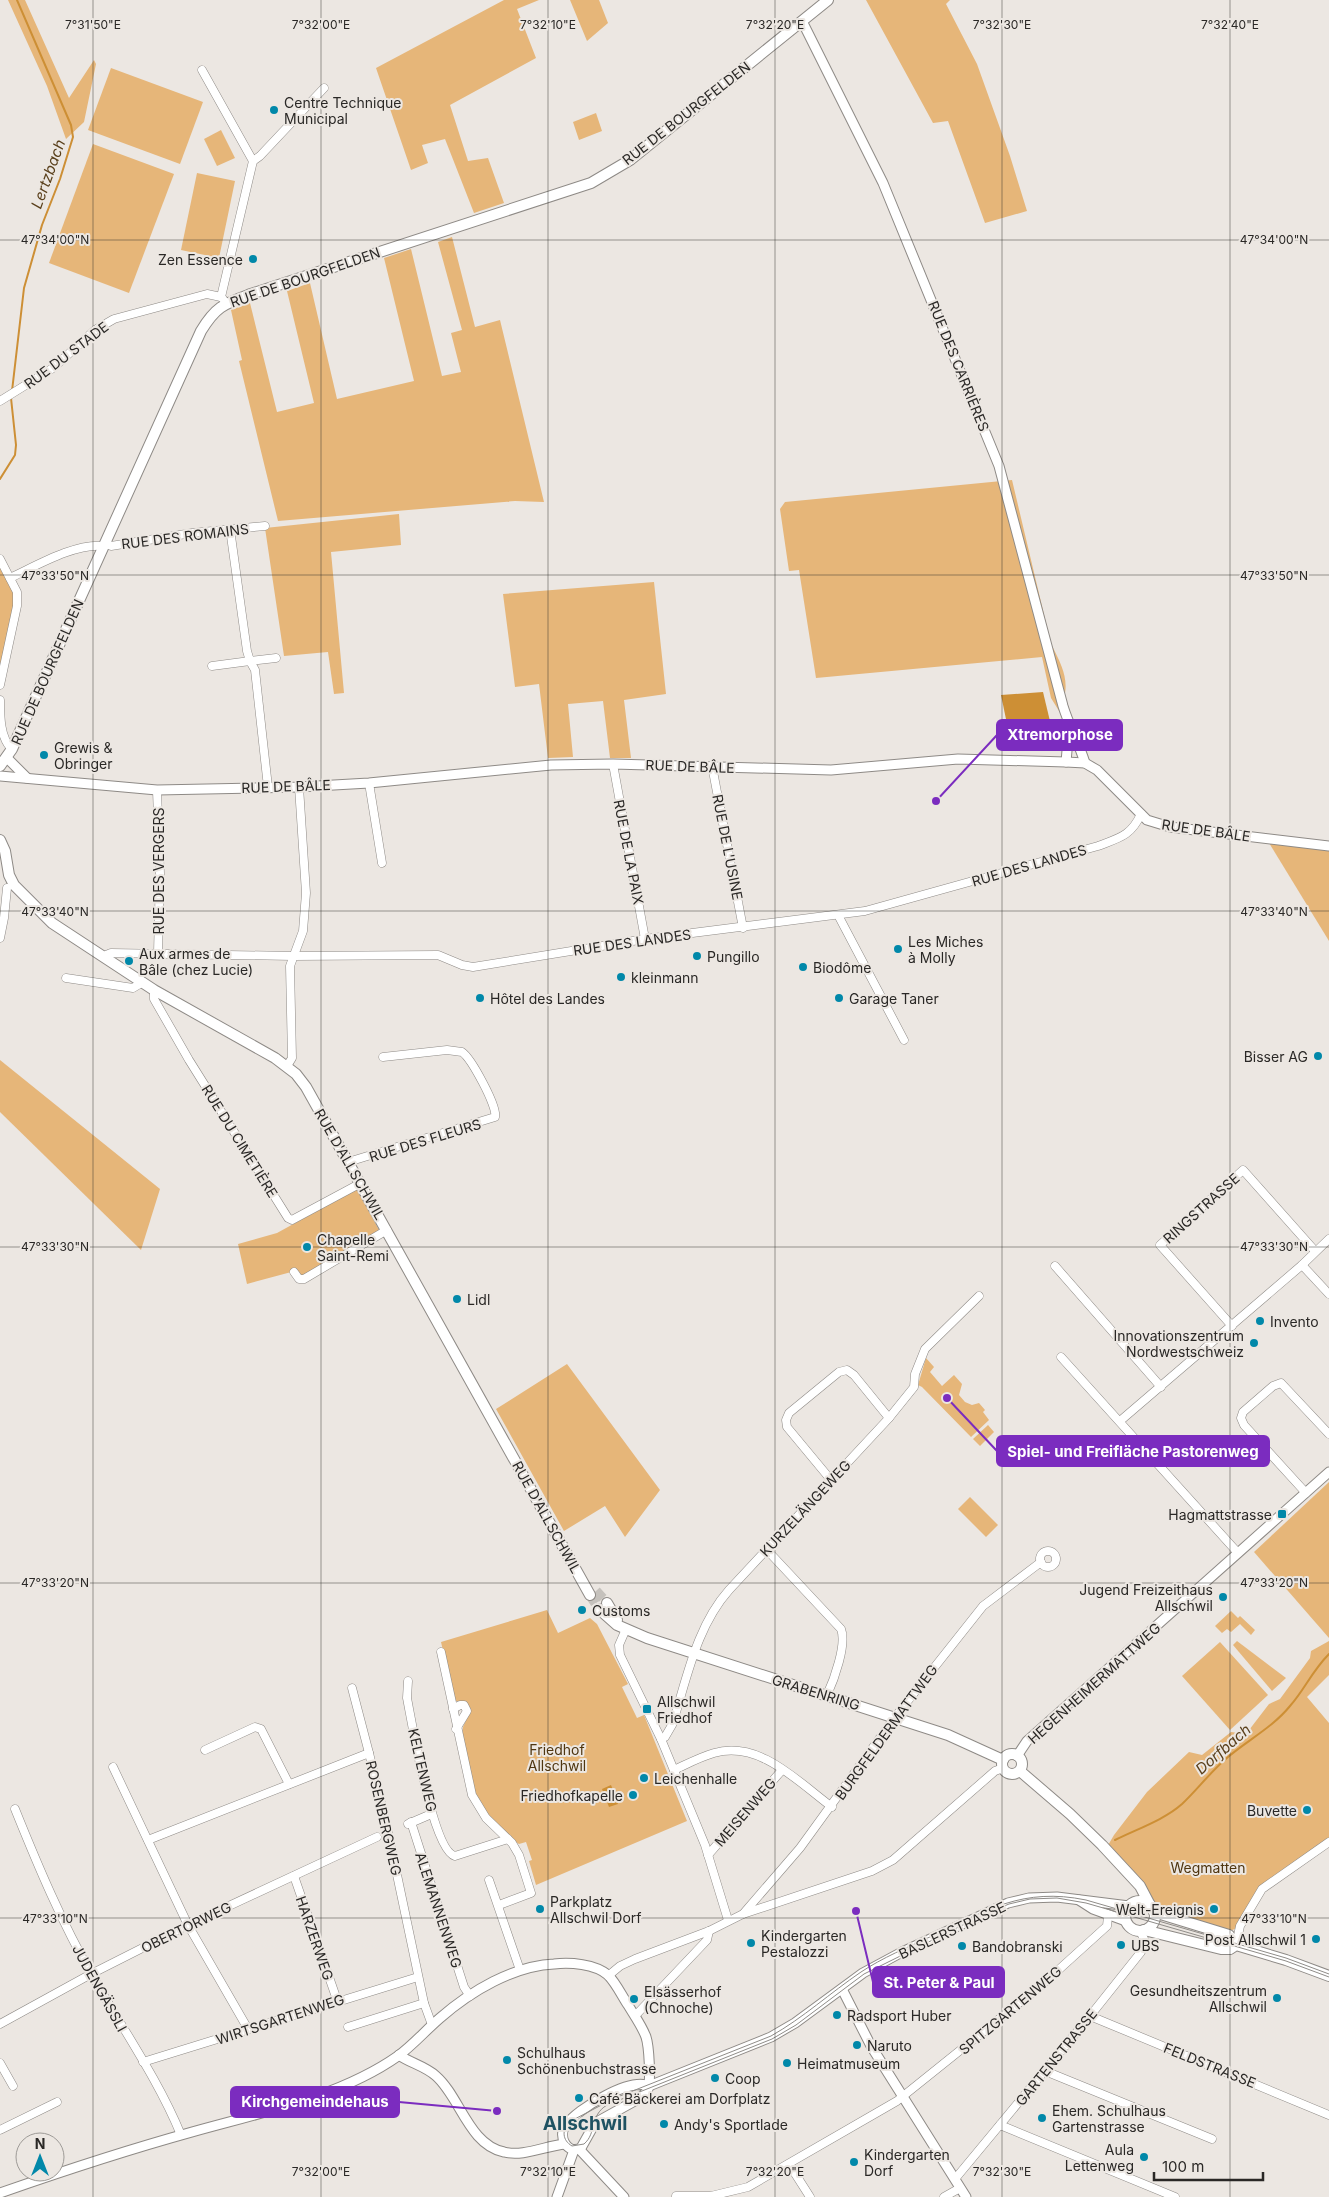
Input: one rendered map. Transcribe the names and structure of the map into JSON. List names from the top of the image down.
{
  "streets": {
    "main road": ["RUE DE BOURGFELDEN", "RUE D'ALLSCHWIL", "GRABENRING"],
    "street": [
      "RUE DU STADE",
      "RUE DES CARRIÈRES",
      "RUE DES ROMAINS",
      "RUE DE BÂLE",
      "RUE DE L'USINE",
      "RUE DE LA PAIX",
      "RUE DES LANDES",
      "RUE DES VERGERS",
      "RUE DES FLEURS",
      "RUE DU CIMETIÈRE",
      "RINGSTRASSE",
      "KURZELÄNGEWEG",
      "HEGENHEIMERMATTWEG",
      "BURGFELDERMATTWEG",
      "KELTENWEG",
      "MEISENWEG",
      "ROSENBERGWEG",
      "ALEMANNENWEG",
      "OBERTORWEG",
      "BASLERSTRASSE",
      "HARZERWEG",
      "JUDENGÄSSLI",
      "SPITZGARTENWEG",
      "WIRTSGARTENWEG",
      "GARTENSTRASSE",
      "FELDSTRASSE"
    ]
  },
  "crossings": [
    ["RUE DE BOURGFELDEN", "RUE DU STADE"],
    ["RUE DE BOURGFELDEN", "RUE DES CARRIÈRES"],
    ["RUE DE BOURGFELDEN", "RUE DES ROMAINS"],
    ["RUE DES CARRIÈRES", "RUE DE BÂLE"],
    ["RUE DE BÂLE", "RUE DE L'USINE"],
    ["RUE DE BÂLE", "RUE DE LA PAIX"],
    ["RUE DE BÂLE", "RUE DES LANDES"],
    ["RUE DE BÂLE", "RUE DES VERGERS"],
    ["RUE DE L'USINE", "RUE DES LANDES"],
    ["RUE DE LA PAIX", "RUE DES LANDES"],
    ["RUE DES LANDES", "RUE DES VERGERS"],
    ["RUE DES LANDES", "RUE D'ALLSCHWIL"],
    ["RUE DES FLEURS", "RUE D'ALLSCHWIL"],
    ["RUE DU CIMETIÈRE", "RUE D'ALLSCHWIL"],
    ["KURZELÄNGEWEG", "GRABENRING"],
    ["HEGENHEIMERMATTWEG", "GRABENRING"],
    ["GRABENRING", "BURGFELDERMATTWEG"],
    ["ROSENBERGWEG", "WIRTSGARTENWEG"],
    ["OBERTORWEG", "HARZERWEG"],
    ["OBERTORWEG", "JUDENGÄSSLI"],
    ["BASLERSTRASSE", "SPITZGARTENWEG"],
    ["BASLERSTRASSE", "GARTENSTRASSE"],
    ["HARZERWEG", "WIRTSGARTENWEG"],
    ["JUDENGÄSSLI", "WIRTSGARTENWEG"],
    ["GARTENSTRASSE", "FELDSTRASSE"]
  ],
  "districts": ["Allschwil"],
  "water": ["Lertzbach", "Dorfbach"],
  "parks": ["Friedhof Allschwil", "Wegmatten"],
  "places": {
    "other": [
      "Centre Technique Municipal",
      "Zen Essence",
      "Grewis & Obringer",
      "Xtremorphose",
      "Les Miches à Molly",
      "Pungillo",
      "Aux armes de Bâle (chez Lucie)",
      "Biodôme",
      "kleinmann",
      "Hôtel des Landes",
      "Garage Taner",
      "Bisser AG",
      "Chapelle Saint-Remi",
      "Lidl",
      "Invento",
      "Innovationszentrum Nordwestschweiz",
      "Spiel- und Freifläche Pastorenweg",
      "Jugend Freizeithaus Allschwil",
      "Customs",
      "Leichenhalle",
      "Friedhofkapelle",
      "Buvette",
      "Parkplatz Allschwil Dorf",
      "Welt-Ereignis",
      "St. Peter & Paul",
      "Post Allschwil 1",
      "Kindergarten Pestalozzi",
      "UBS",
      "Bandobranski",
      "Gesundheitszentrum Allschwil",
      "Elsässerhof (Chnoche)",
      "Radsport Huber",
      "Naruto",
      "Schulhaus Schönenbuchstrasse",
      "Heimatmuseum",
      "Coop",
      "Café Bäckerei am Dorfplatz",
      "Kirchgemeindehaus",
      "Ehem. Schulhaus Gartenstrasse",
      "Andy's Sportlade",
      "Aula Lettenweg",
      "Kindergarten Dorf"
    ],
    "transit": ["Hagmattstrasse", "Allschwil Friedhof"]
  },
  "scale_bar": "100 m",
  "north": "top",
  "coordinates": [
    "7°31'50\"E",
    "7°32'00\"E",
    "7°32'10\"E",
    "7°32'20\"E",
    "7°32'30\"E",
    "7°32'40\"E",
    "47°34'00\"N",
    "47°33'50\"N",
    "47°33'40\"N",
    "47°33'30\"N",
    "47°33'20\"N",
    "47°33'10\"N"
  ]
}
